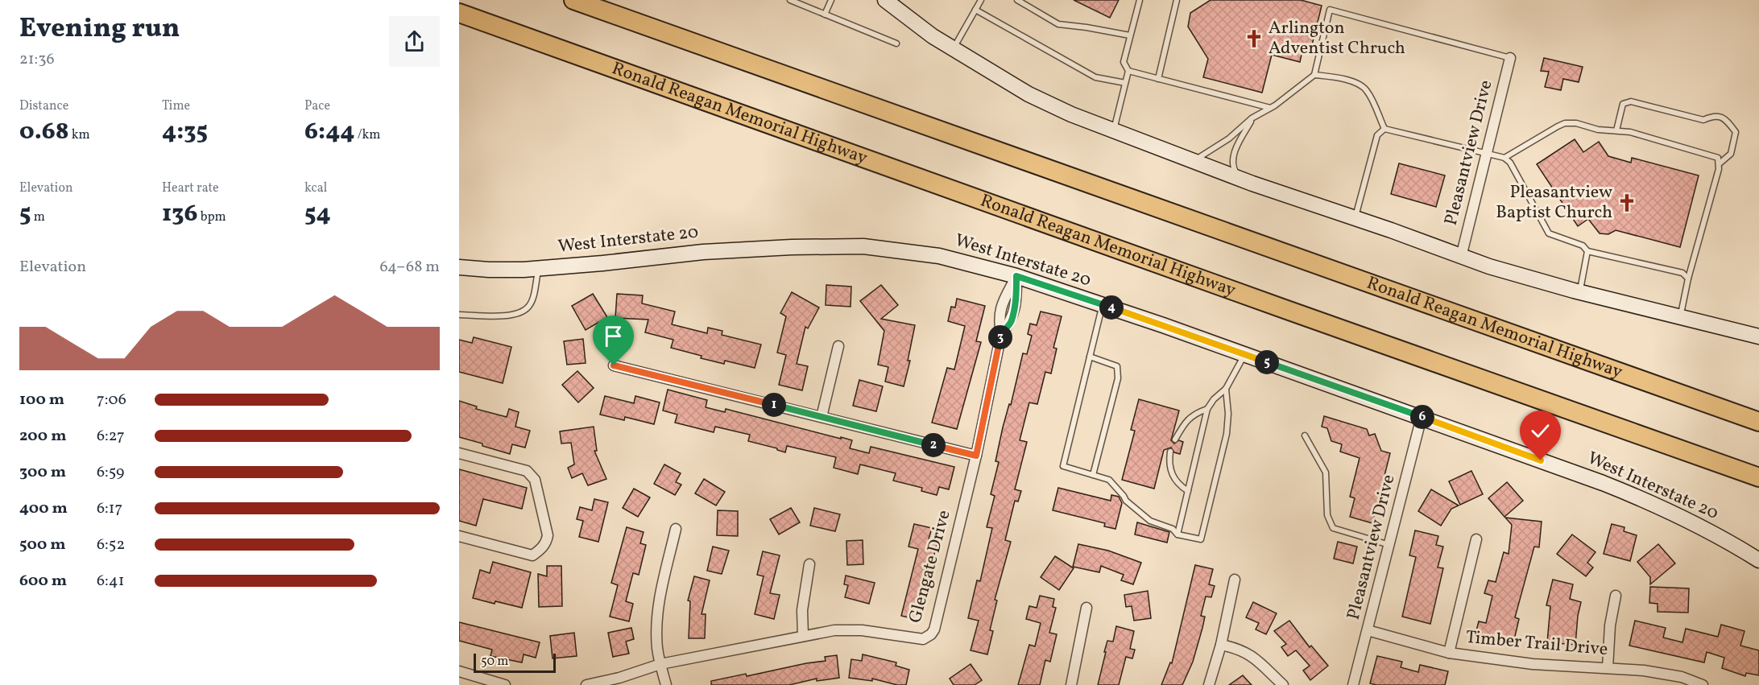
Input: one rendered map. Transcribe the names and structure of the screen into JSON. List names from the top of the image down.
{
  "streets": {
    "highway": ["Ronald Reagan Memorial Highway"],
    "main road": ["West Interstate 20"],
    "street": ["Pleasantview Drive", "Glengate Drive", "Timber Trail Drive"]
  },
  "crossings": [
    ["Pleasantview Drive", "West Interstate 20"],
    ["Pleasantview Drive", "Timber Trail Drive"],
    ["West Interstate 20", "Glengate Drive"]
  ],
  "places": {
    "church": ["Arlington Adventist Chruch", "Pleasantview Baptist Church"]
  },
  "scale_bar": "50 m",
  "page": {
    "heading": ["Evening run", "21:36"],
    "stats": [
      ["Distance", "0.68 km"],
      ["Time", "4:35"],
      ["Pace", "6:44 /km"],
      ["Elevation", "5 m"],
      ["Heart rate", "136 bpm"],
      ["kcal", "54"]
    ],
    "chart": ["Elevation", "64–68 m"],
    "pins": [
      "4",
      "3",
      "5",
      "1",
      "6",
      "2"
    ],
    "list": [
      {
        "name": "100 m",
        "note": "7:06"
      },
      {
        "name": "200 m",
        "note": "6:27"
      },
      {
        "name": "300 m",
        "note": "6:59"
      },
      {
        "name": "400 m",
        "note": "6:17"
      },
      {
        "name": "500 m",
        "note": "6:52"
      },
      {
        "name": "600 m",
        "note": "6:41"
      }
    ],
    "scale": "50 m"
  }
}
